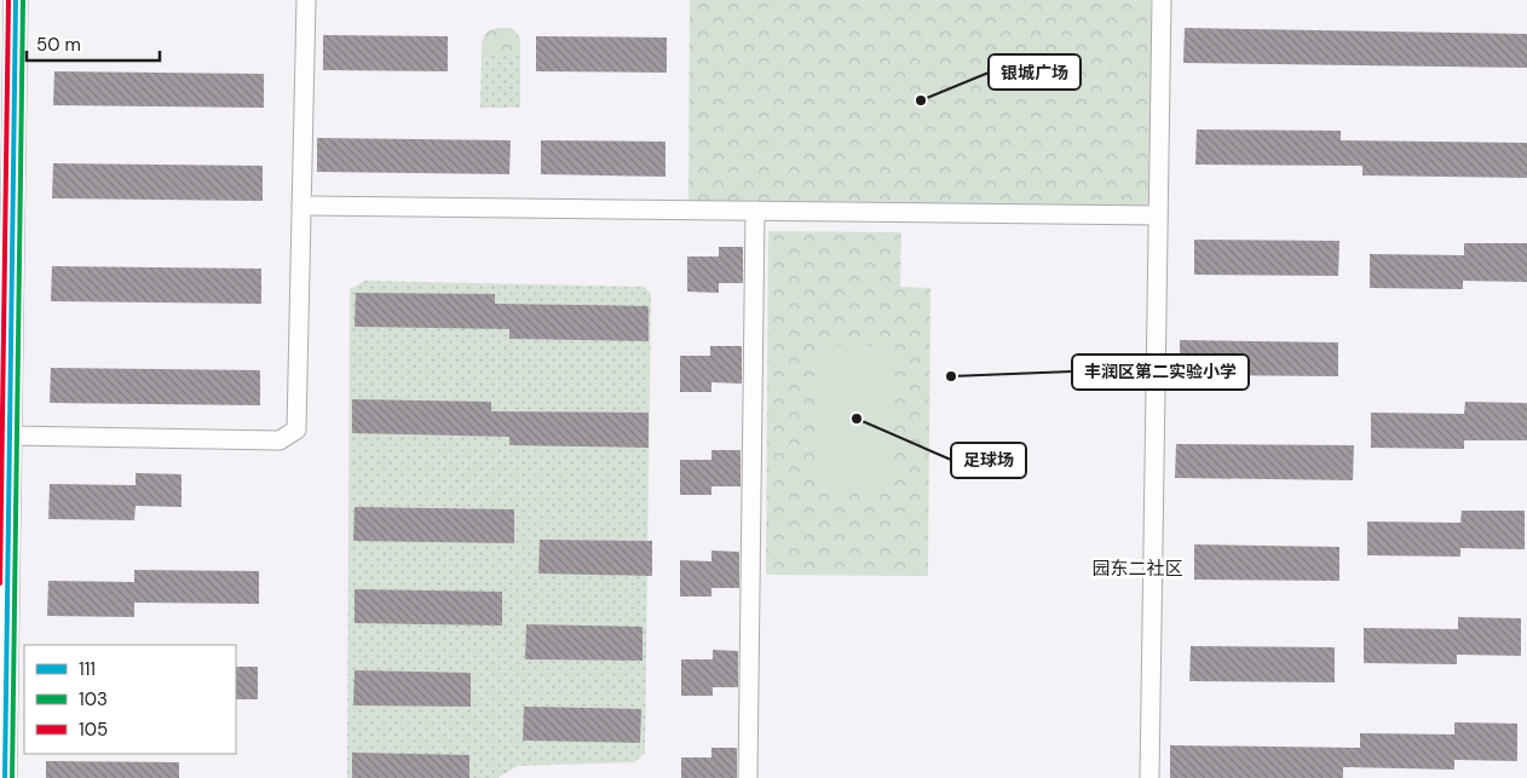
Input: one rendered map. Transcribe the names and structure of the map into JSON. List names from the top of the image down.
{
  "districts": ["园东二社区"],
  "places": ["银城广场", "丰润区第二实验小学", "足球场"],
  "lines": ["transit line 111", "transit line 103", "transit line 105"],
  "legend": ["111", "103", "105"],
  "scale_bar": "50 m"
}
